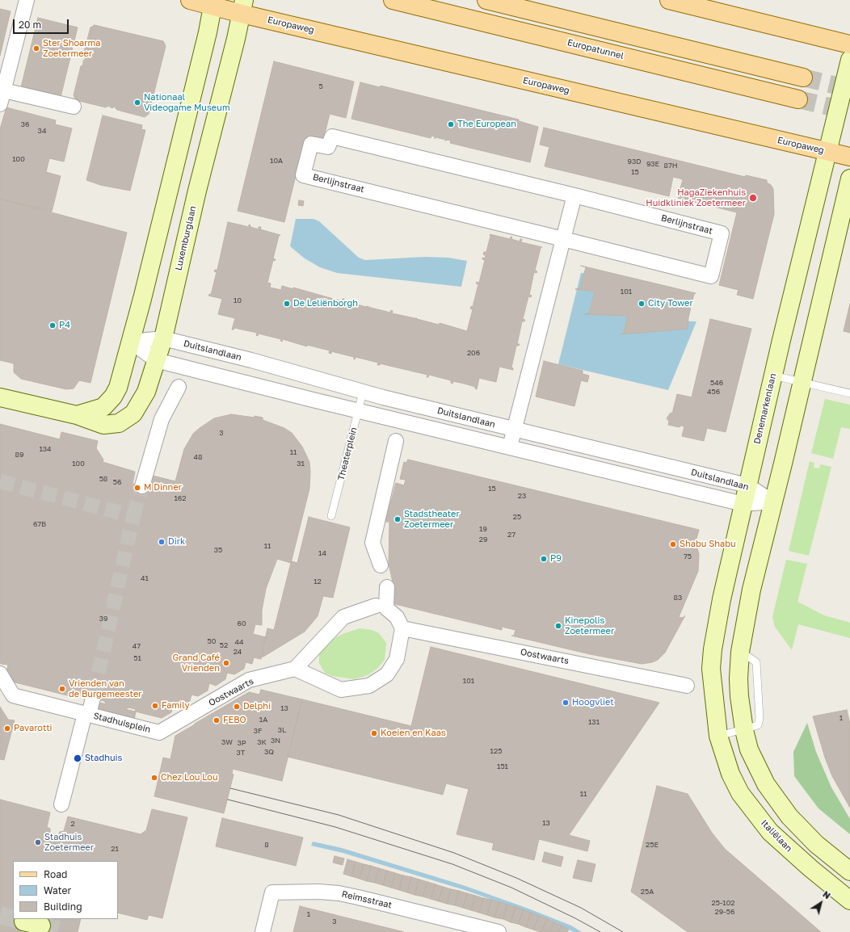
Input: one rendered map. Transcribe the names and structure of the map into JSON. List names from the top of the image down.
{
  "streets": {
    "main road": ["Europaweg", "Europatunnel"],
    "street": [
      "Berlijnstraat",
      "Luxemburglaan",
      "Duitslandlaan",
      "Denemarkenlaan",
      "Oostwaarts",
      "Stadhuisplein",
      "Italiëlaan",
      "Reimsstraat"
    ],
    "lane": ["Theaterplein"]
  },
  "crossings": [
    ["Europaweg", "Luxemburglaan"],
    ["Europaweg", "Denemarkenlaan"],
    ["Luxemburglaan", "Duitslandlaan"],
    ["Duitslandlaan", "Denemarkenlaan"],
    ["Duitslandlaan", "Theaterplein"],
    ["Denemarkenlaan", "Italiëlaan"],
    ["Oostwaarts", "Stadhuisplein"]
  ],
  "places": [
    "Ster Shoarma Zoetermeer",
    "Nationaal Videogame Museum",
    "The European",
    "HagaZiekenhuis Huidkliniek Zoetermeer",
    "De Leliënborgh",
    "City Tower",
    "P4",
    "M Dinner",
    "Stadstheater Zoetermeer",
    "Dirk",
    "Shabu Shabu",
    "P9",
    "Kinepolis Zoetermeer",
    "Grand Café Vrienden",
    "Vrienden van de Burgemeester",
    "Hoogvliet",
    "Family",
    "Delphi",
    "FEBO",
    "Pavarotti",
    "Koeien en Kaas",
    "Stadhuis",
    "Chez Lou Lou",
    "Stadhuis Zoetermeer"
  ],
  "house_numbers": [
    "5",
    "36",
    "34",
    "100",
    "10A",
    "93D",
    "93E",
    "87H",
    "15",
    "101",
    "10",
    "206",
    "546",
    "456",
    "3",
    "134",
    "11",
    "89",
    "48",
    "100",
    "31",
    "58",
    "56",
    "15",
    "23",
    "162",
    "25",
    "67B",
    "19",
    "27",
    "29",
    "11",
    "35",
    "14",
    "75",
    "41",
    "12",
    "83",
    "39",
    "60",
    "50",
    "44",
    "52",
    "47",
    "24",
    "51",
    "101",
    "13",
    "1",
    "1A",
    "131",
    "3L",
    "3F",
    "3N",
    "3W",
    "3K",
    "3P",
    "125",
    "3Q",
    "3T",
    "151",
    "11",
    "13",
    "2",
    "8",
    "25E",
    "21",
    "25A",
    "25-102",
    "29-56",
    "1",
    "3"
  ],
  "legend": ["Road", "Water", "Building"],
  "scale_bar": "20 m",
  "north": "top right"
}
